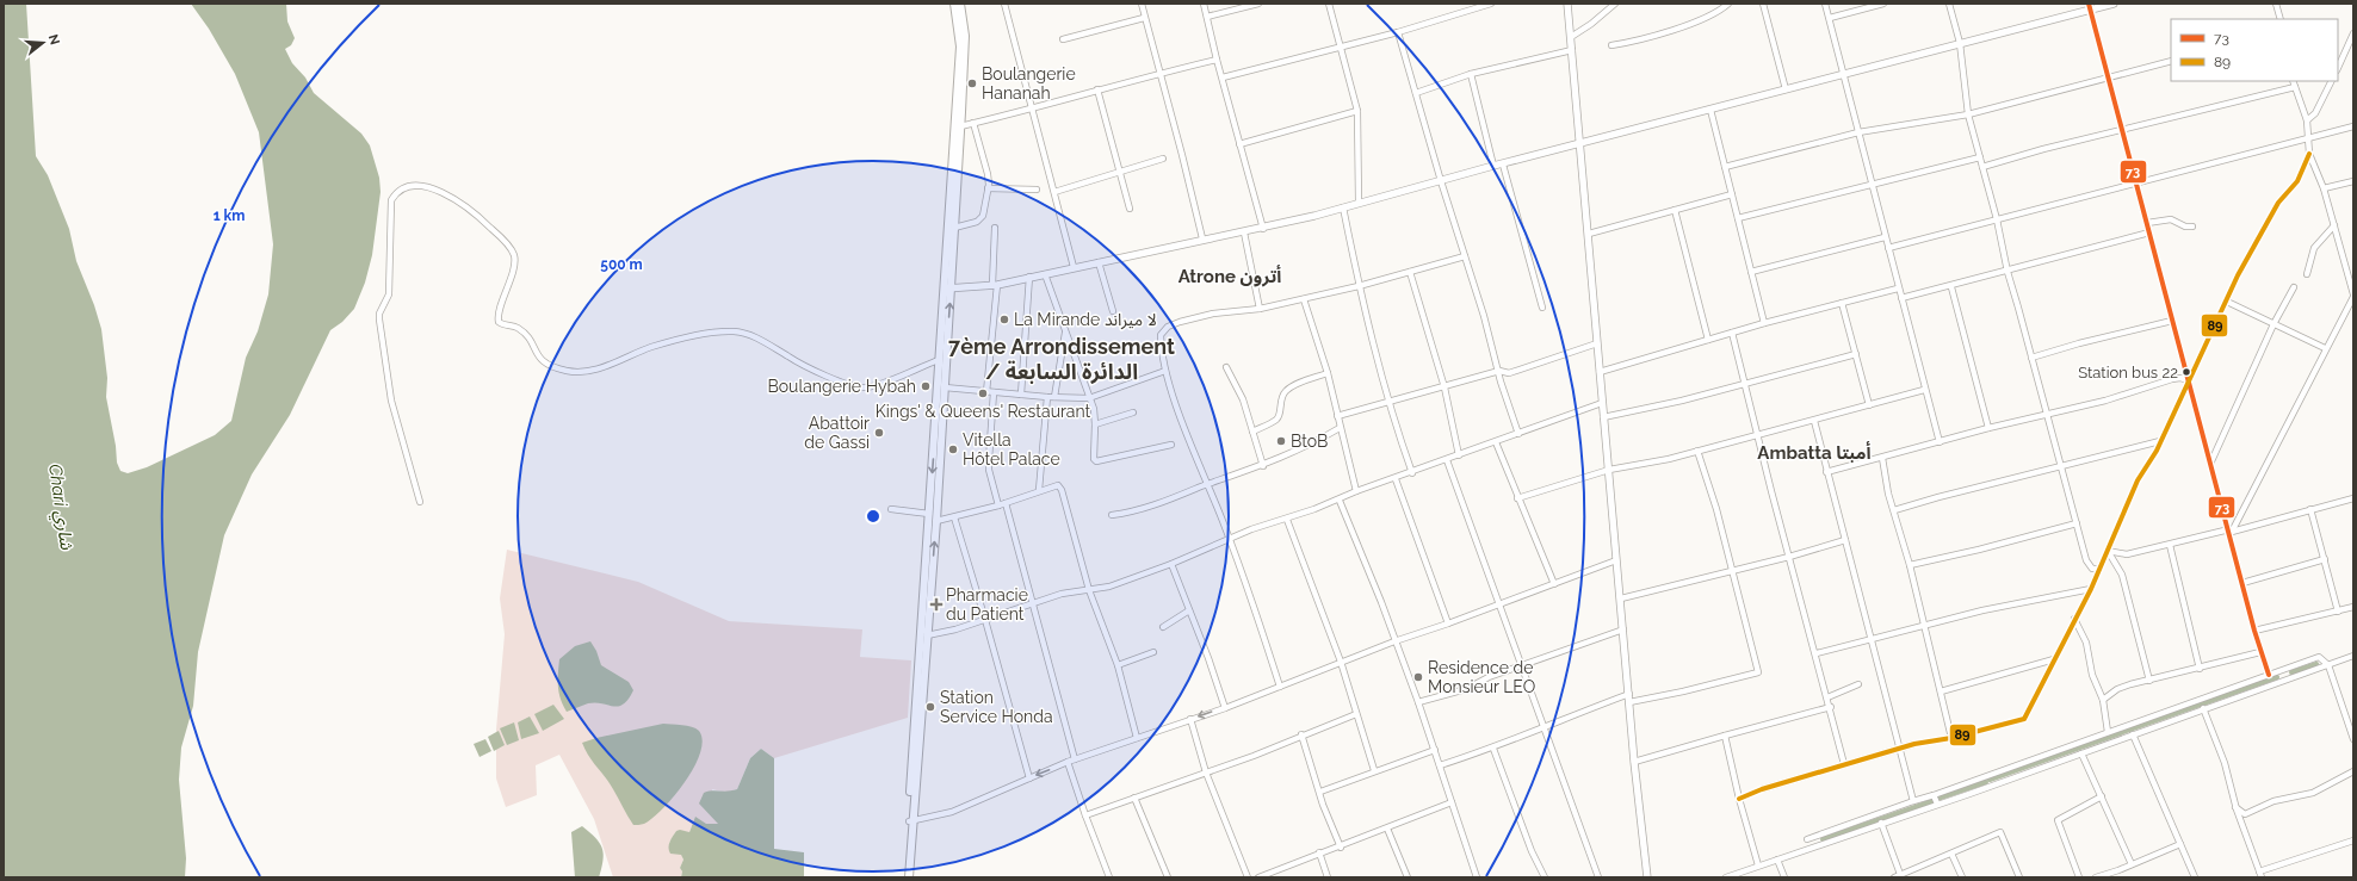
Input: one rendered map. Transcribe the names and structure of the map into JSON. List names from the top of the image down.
{
  "districts": ["Atrone أترون", "7ème Arrondissement / الدائرة السابعة", "Ambatta أمبتا"],
  "water": ["Chari شاري"],
  "places": {
    "other": [
      "Boulangerie Hananah",
      "La Mirande لا ميراند",
      "Station bus 22",
      "Boulangerie Hybah",
      "Kings' & Queens' Restaurant",
      "Abattoir de Gassi",
      "BtoB",
      "Vitella Hôtel Palace",
      "Residence de Monsieur LEO",
      "Station Service Honda"
    ],
    "health": ["Pharmacie du Patient"]
  },
  "lines": ["transit line 73", "transit line 89"],
  "legend": ["73", "89"],
  "north": "right",
  "rings": ["1 km", "500 m"]
}
